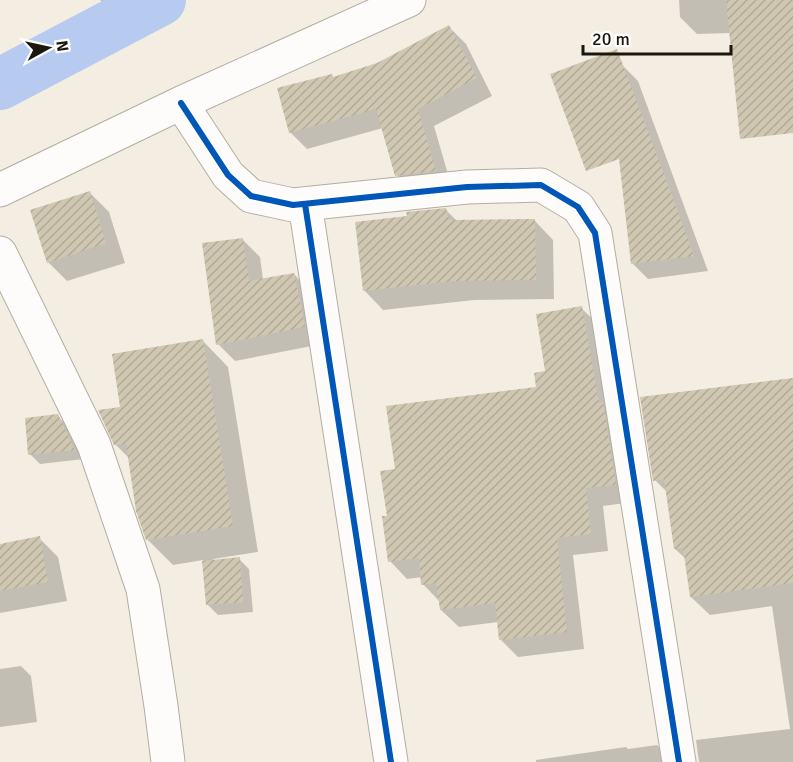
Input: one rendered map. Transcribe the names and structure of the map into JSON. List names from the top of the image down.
{
  "scale_bar": "20 m",
  "north": "right"
}
